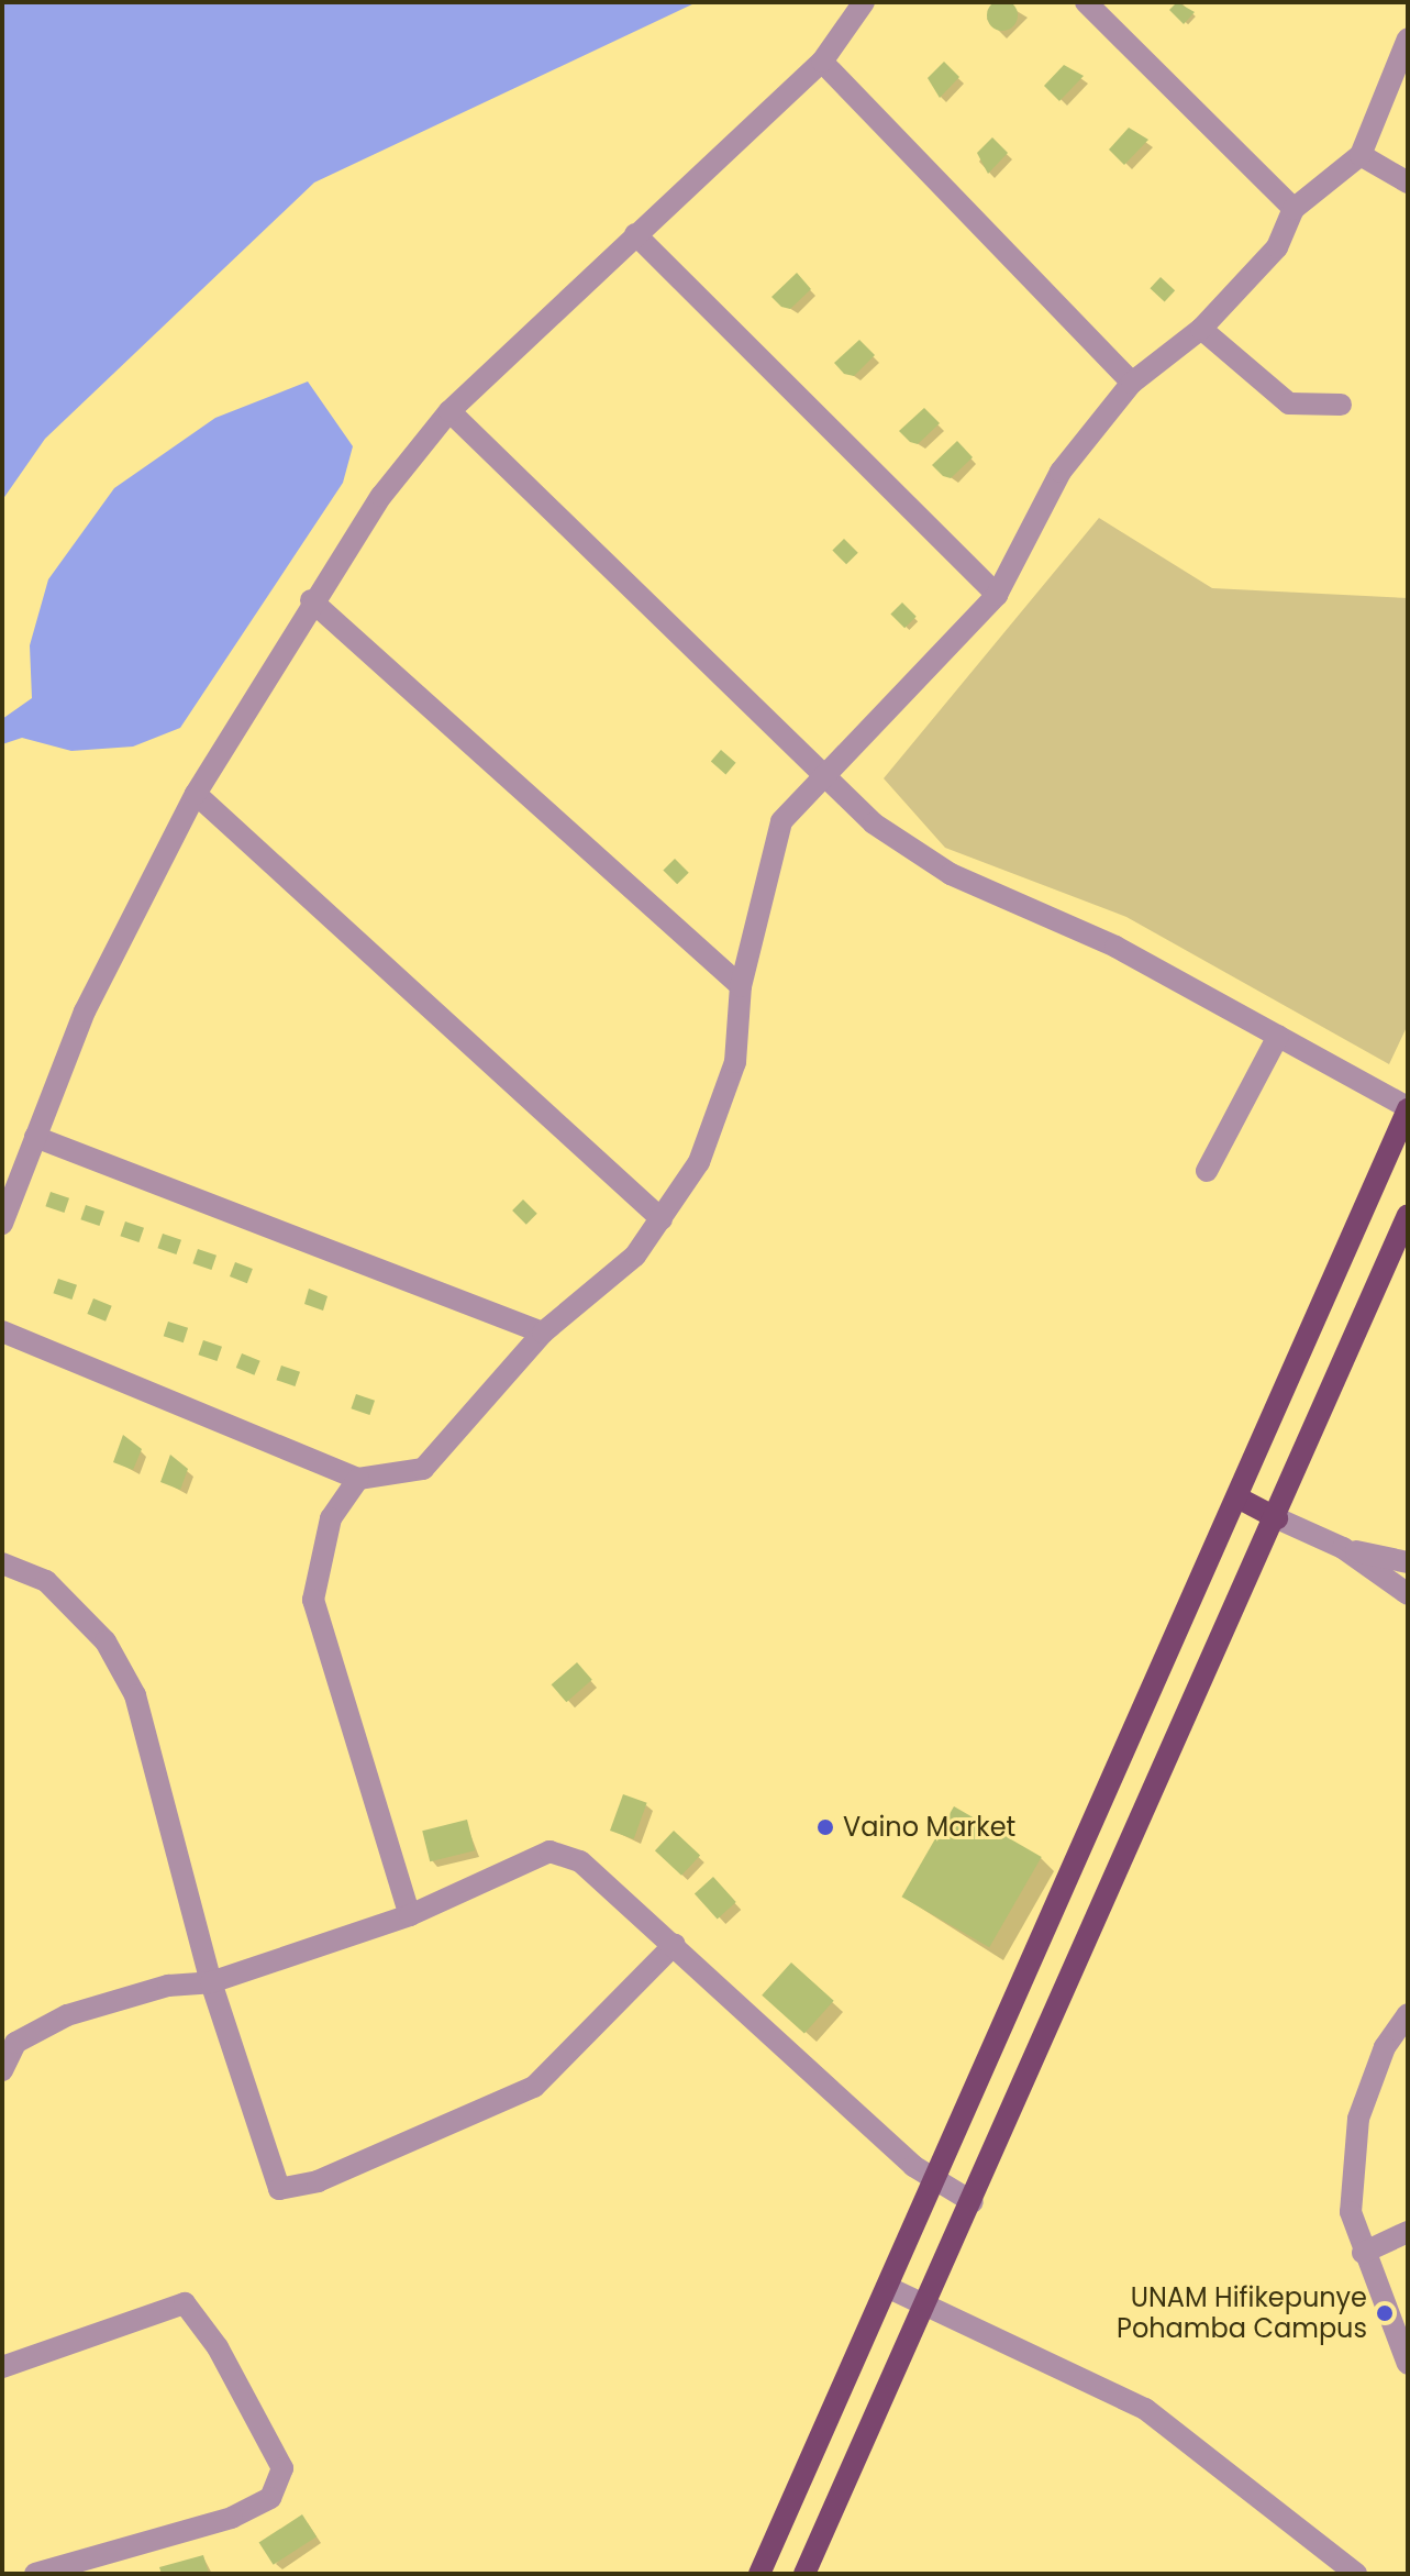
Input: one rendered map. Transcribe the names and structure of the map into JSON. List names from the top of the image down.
{
  "places": ["Vaino Market", "UNAM Hifikepunye Pohamba Campus"]
}
